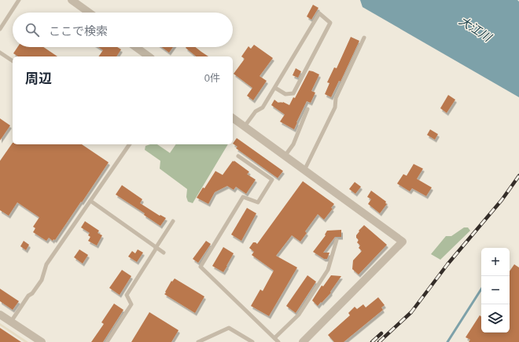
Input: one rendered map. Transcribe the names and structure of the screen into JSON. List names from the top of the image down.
{
  "water": ["大江川"],
  "page": {
    "search": "ここで検索",
    "heading": ["周辺", "0件"],
    "map_buttons": ["+", "−"]
  }
}
